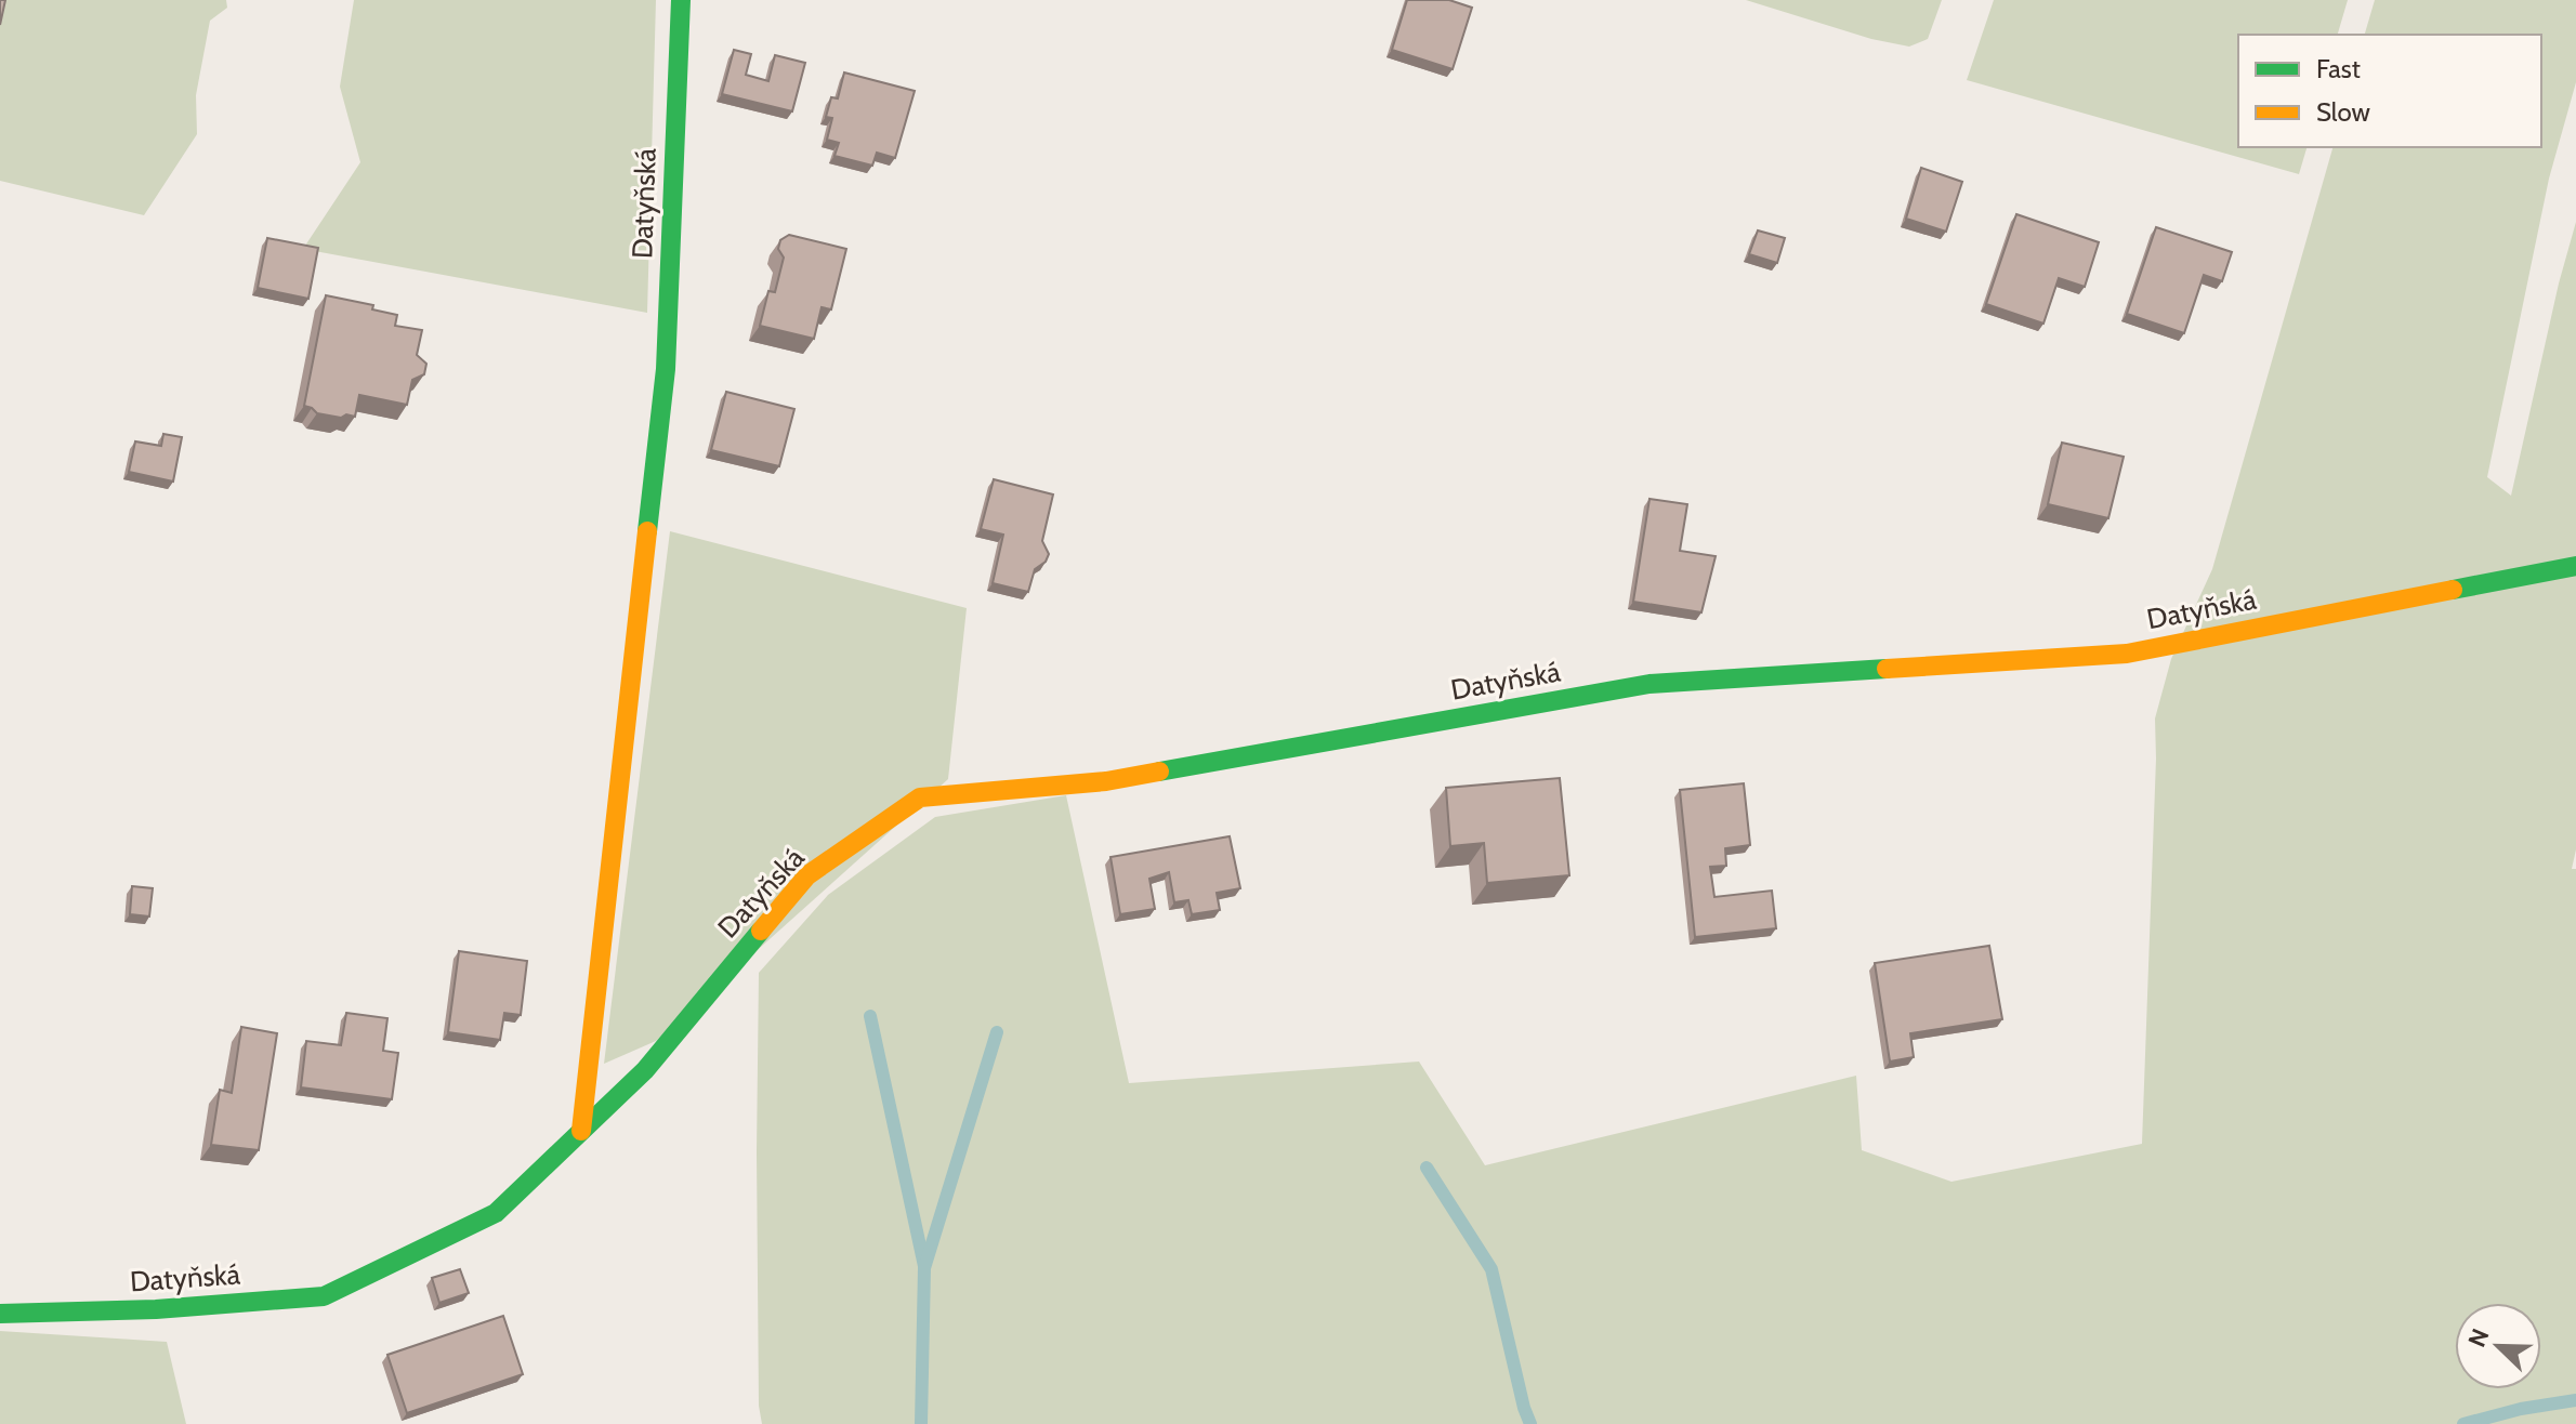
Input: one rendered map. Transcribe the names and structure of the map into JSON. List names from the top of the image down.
{
  "streets": {
    "street": ["Datyňská"]
  },
  "legend": ["Fast", "Slow"],
  "north": "top left"
}
